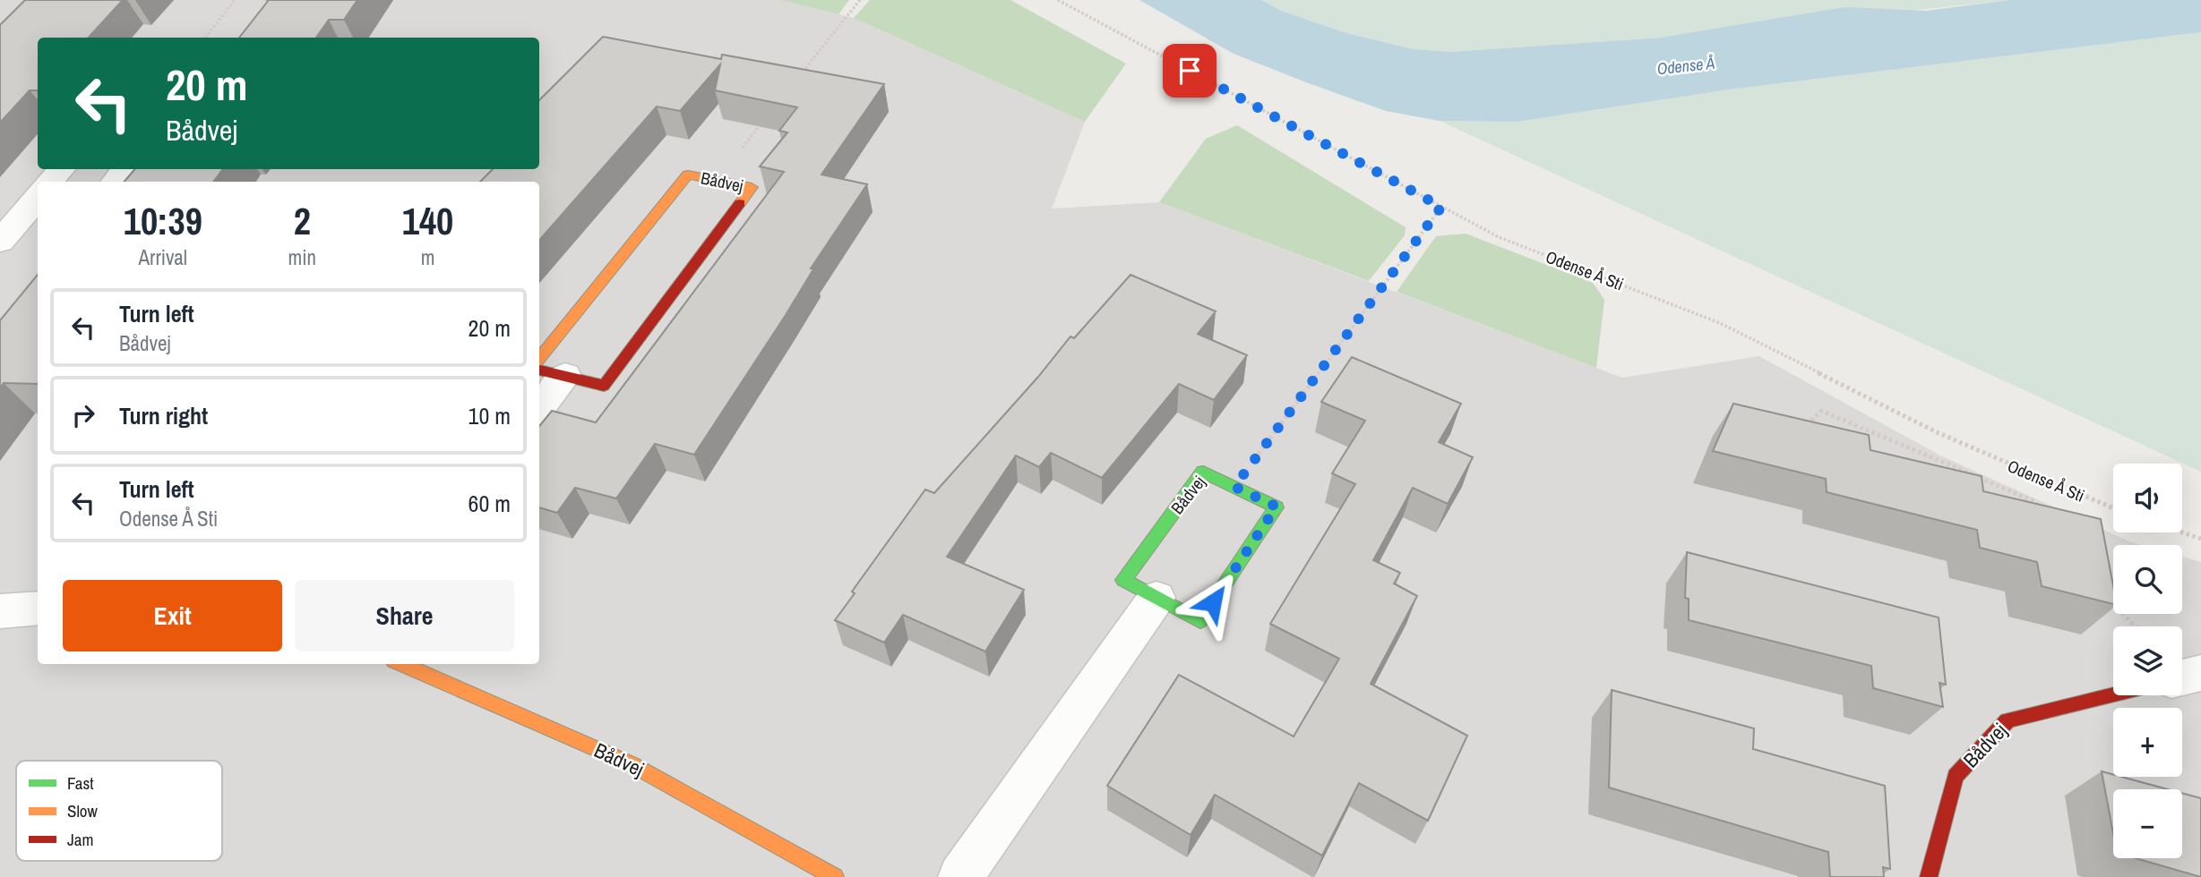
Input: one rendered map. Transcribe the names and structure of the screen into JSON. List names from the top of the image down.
{
  "streets": {
    "street": ["Bådvej"],
    "path": ["Odense Å Sti"]
  },
  "water": ["Odense Å"],
  "legend": ["Fast", "Slow", "Jam"],
  "page": {
    "turn": ["20 m", "Bådvej"],
    "eta": [
      "10:39",
      "Arrival",
      "2",
      "min",
      "140",
      "m"
    ],
    "list": [
      {
        "name": "Turn left",
        "note": "Bådvej",
        "value": "20 m"
      },
      {
        "name": "Turn right",
        "value": "10 m"
      },
      {
        "name": "Turn left",
        "note": "Odense Å Sti",
        "value": "60 m"
      }
    ],
    "map_buttons": ["+", "−"],
    "buttons": ["Exit", "Share"]
  }
}
